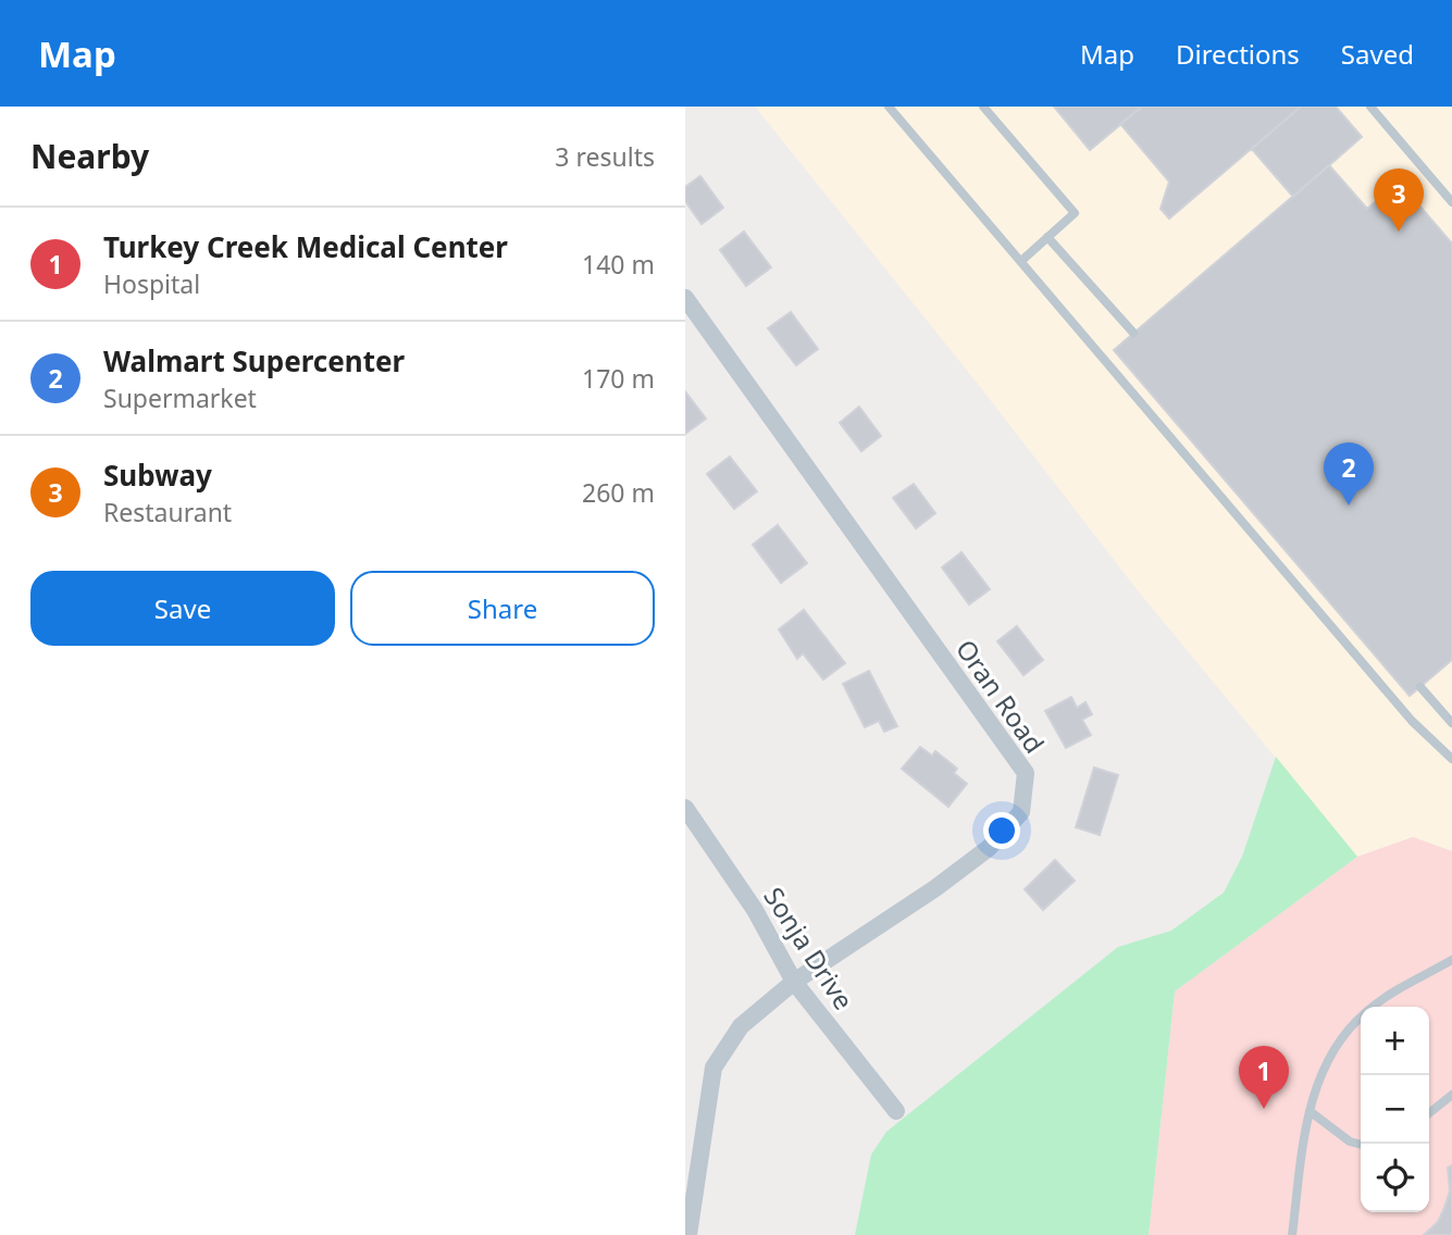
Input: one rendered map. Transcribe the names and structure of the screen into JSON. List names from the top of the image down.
{
  "streets": {
    "street": ["Oran Road", "Sonja Drive"]
  },
  "crossings": [
    ["Oran Road", "Sonja Drive"]
  ],
  "page": {
    "header": "Map",
    "nav": ["Map", "Directions", "Saved"],
    "heading": ["Nearby", "3 results"],
    "pins": ["3", "2", "1"],
    "list": [
      {
        "mark": "1",
        "name": "Turkey Creek Medical Center",
        "note": "Hospital",
        "value": "140 m"
      },
      {
        "mark": "2",
        "name": "Walmart Supercenter",
        "note": "Supermarket",
        "value": "170 m"
      },
      {
        "mark": "3",
        "name": "Subway",
        "note": "Restaurant",
        "value": "260 m"
      }
    ],
    "buttons": ["Save", "Share"],
    "map_buttons": ["+", "−"]
  }
}
